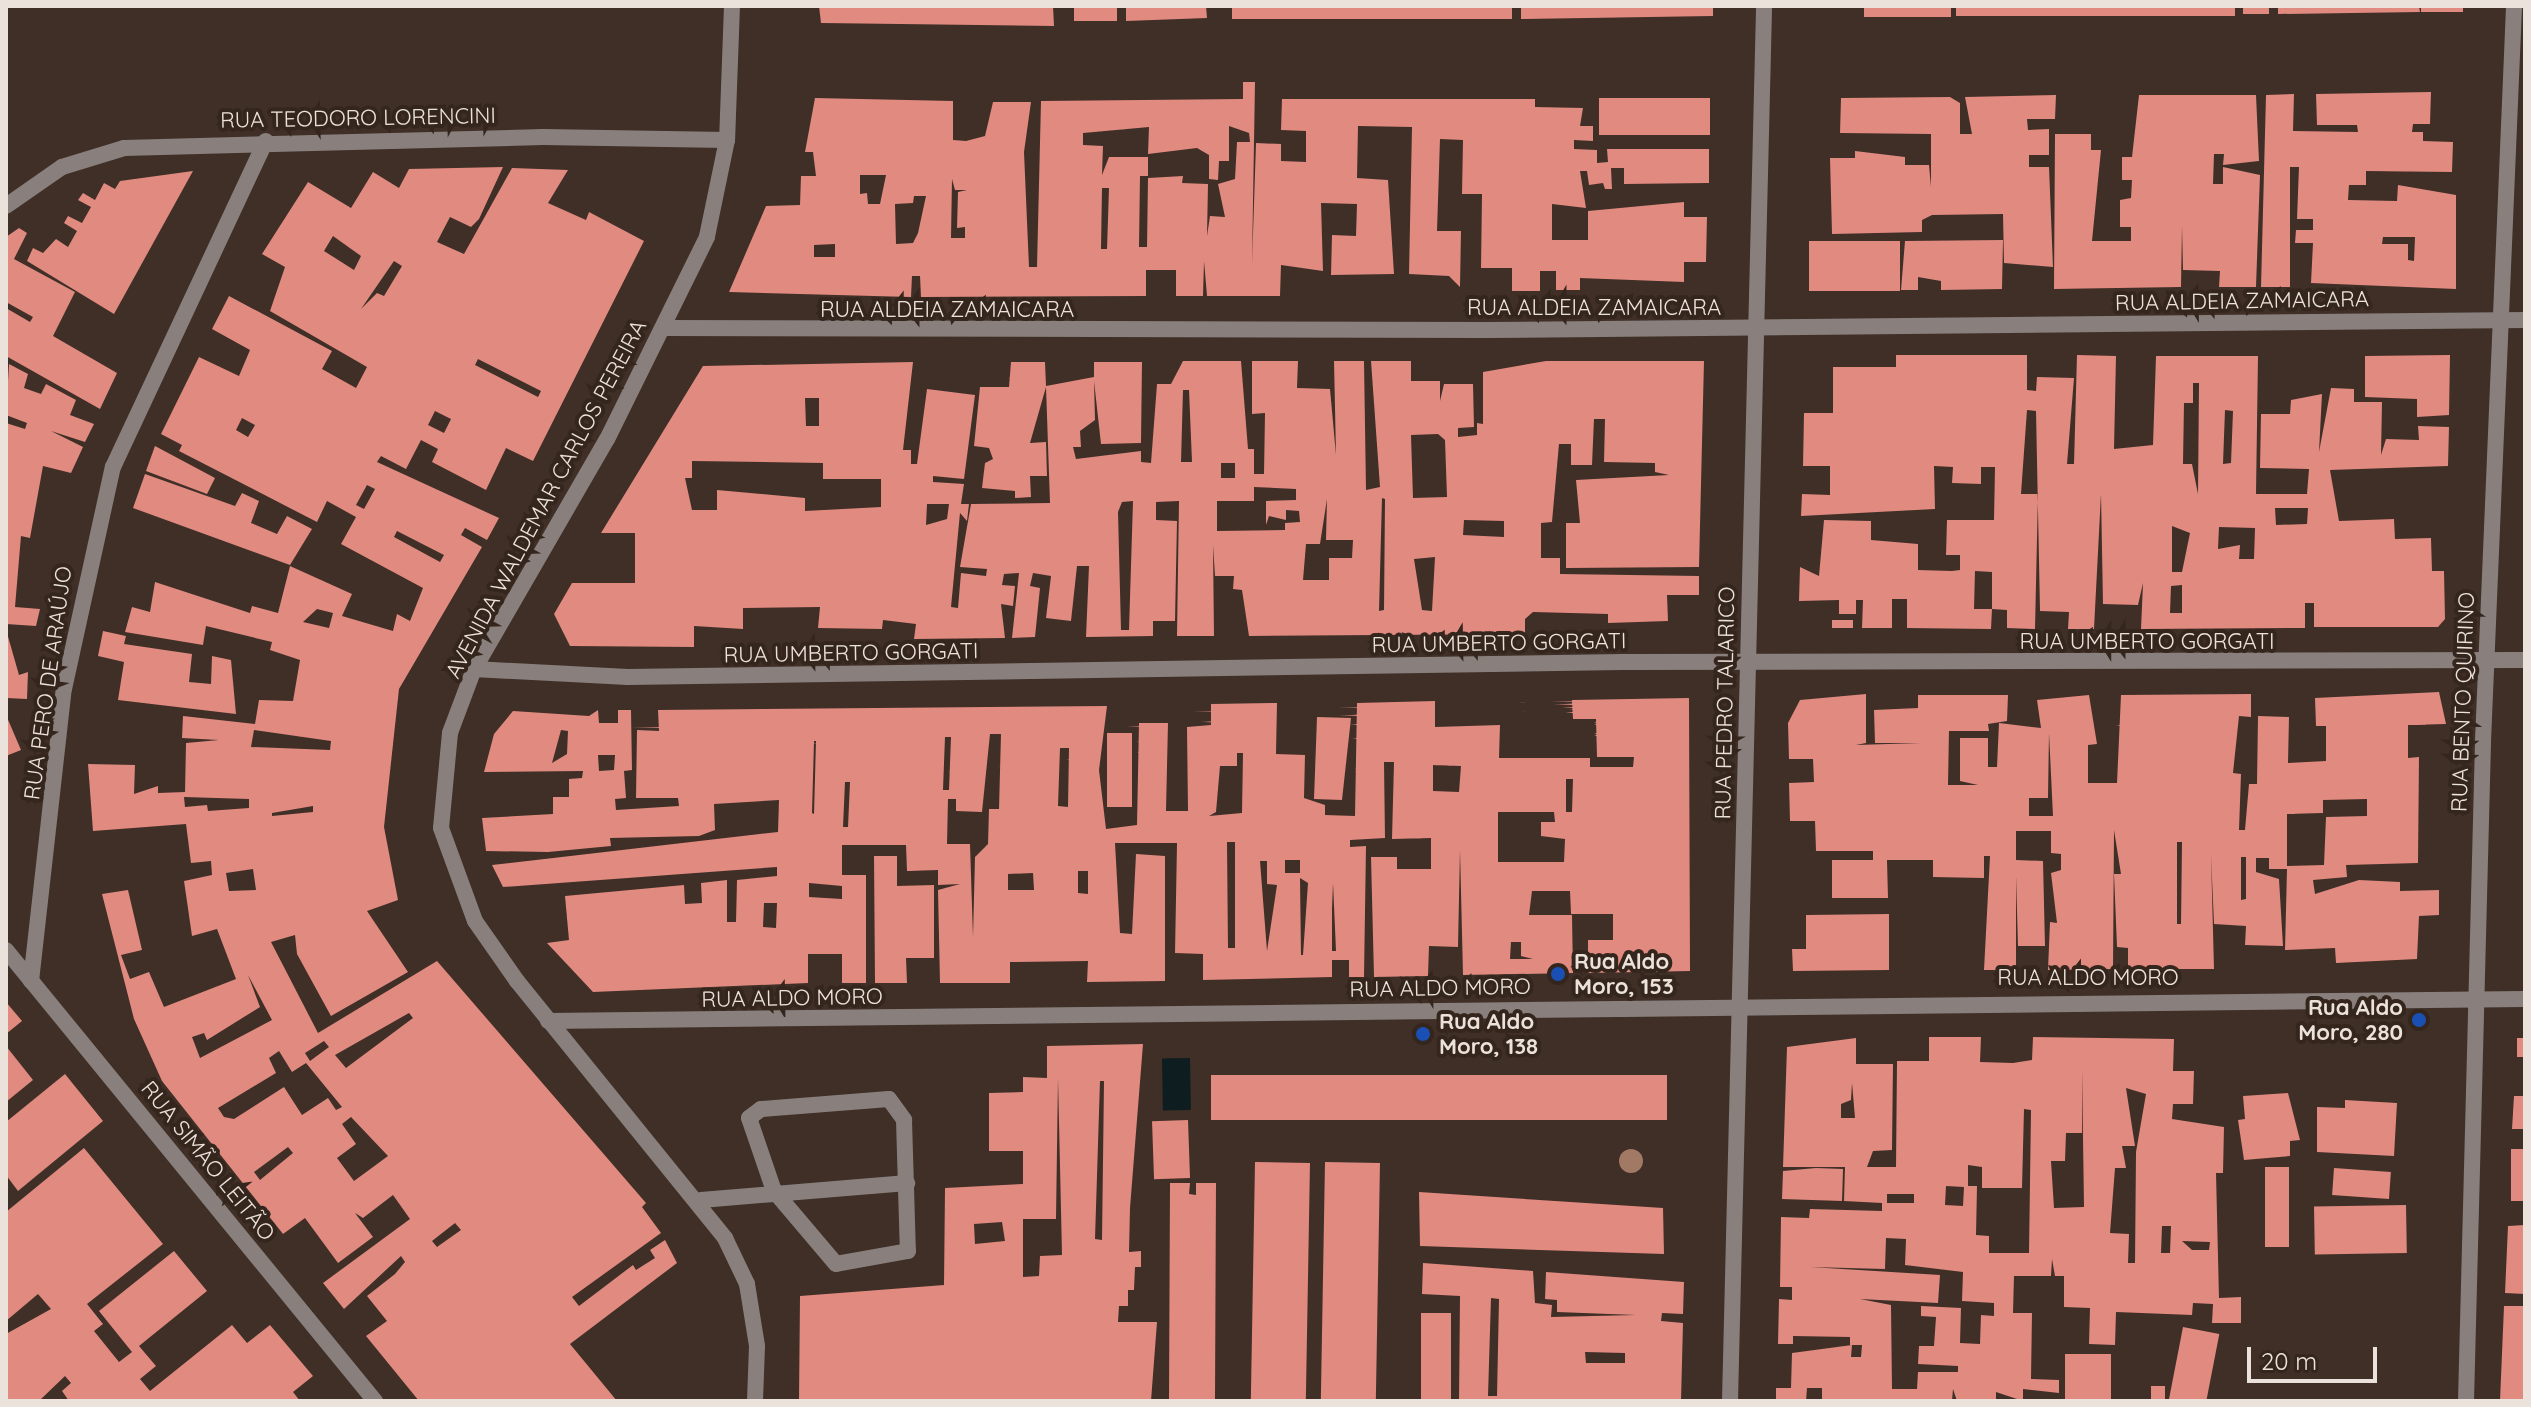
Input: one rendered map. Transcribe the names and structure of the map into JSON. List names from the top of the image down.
{
  "streets": {
    "street": [
      "RUA TEODORO LORENCINI",
      "RUA ALDEIA ZAMAICARA",
      "AVENIDA WALDEMAR CARLOS PEREIRA",
      "RUA UMBERTO GORGATI",
      "RUA PERO DE ARAÚJO",
      "RUA BENTO QUIRINO",
      "RUA PEDRO TALARICO",
      "RUA ALDO MORO",
      "RUA SIMÃO LEITÃO"
    ]
  },
  "crossings": [
    ["RUA TEODORO LORENCINI", "AVENIDA WALDEMAR CARLOS PEREIRA"],
    ["RUA TEODORO LORENCINI", "RUA PERO DE ARAÚJO"],
    ["RUA ALDEIA ZAMAICARA", "AVENIDA WALDEMAR CARLOS PEREIRA"],
    ["RUA ALDEIA ZAMAICARA", "RUA BENTO QUIRINO"],
    ["RUA ALDEIA ZAMAICARA", "RUA PEDRO TALARICO"],
    ["AVENIDA WALDEMAR CARLOS PEREIRA", "RUA UMBERTO GORGATI"],
    ["AVENIDA WALDEMAR CARLOS PEREIRA", "RUA ALDO MORO"],
    ["RUA UMBERTO GORGATI", "RUA BENTO QUIRINO"],
    ["RUA UMBERTO GORGATI", "RUA PEDRO TALARICO"],
    ["RUA PERO DE ARAÚJO", "RUA SIMÃO LEITÃO"],
    ["RUA BENTO QUIRINO", "RUA ALDO MORO"],
    ["RUA PEDRO TALARICO", "RUA ALDO MORO"]
  ],
  "places": ["Rua Aldo Moro, 153", "Rua Aldo Moro, 280", "Rua Aldo Moro, 138"],
  "scale_bar": "20 m"
}
